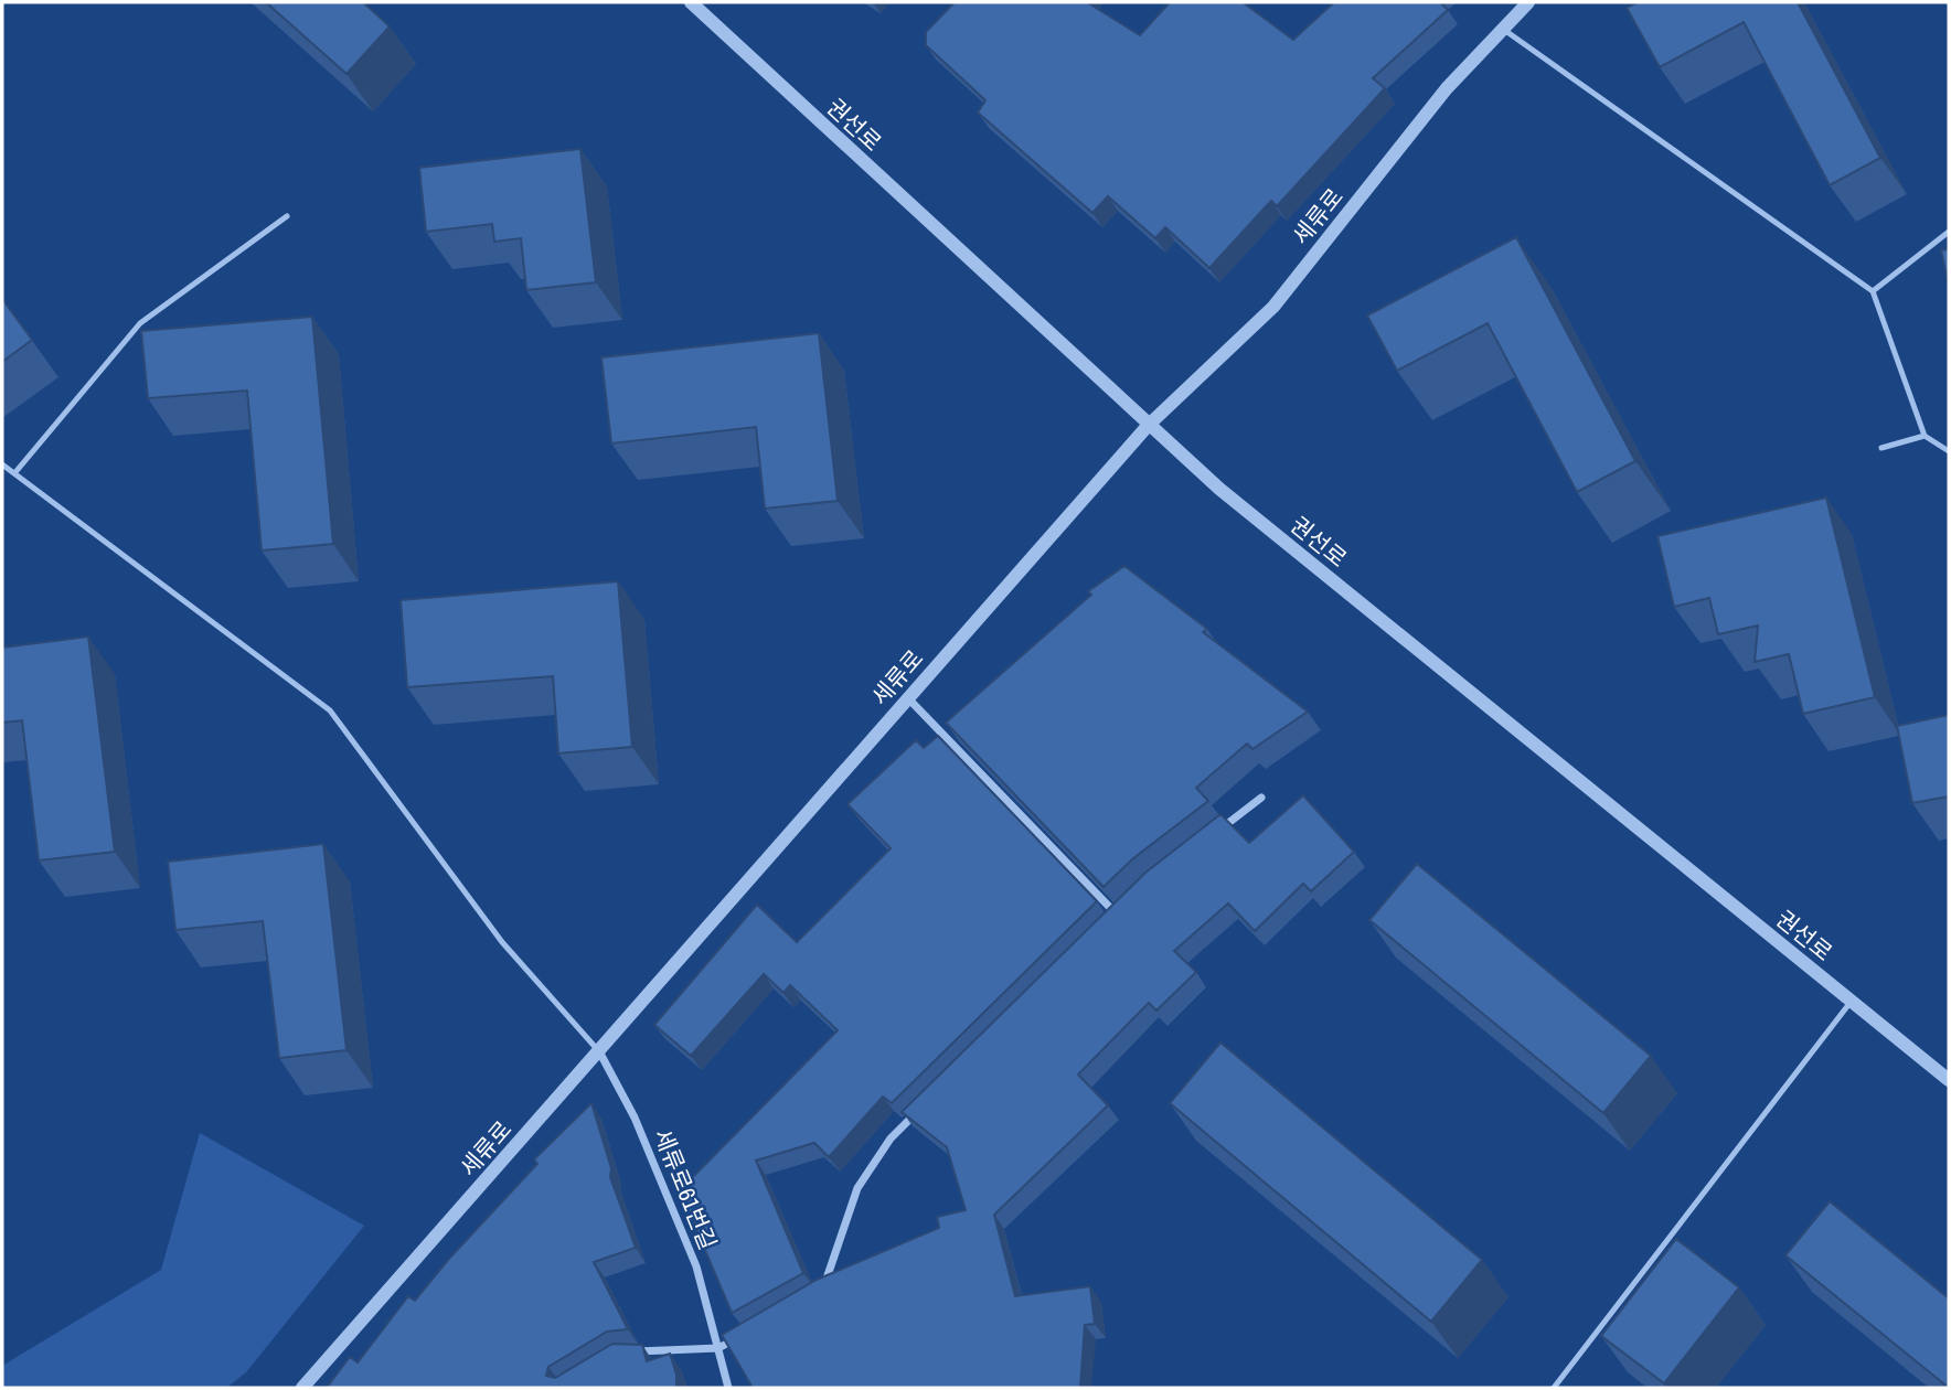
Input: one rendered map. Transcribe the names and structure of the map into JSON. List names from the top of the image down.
{
  "streets": {
    "street": ["권선로", "세류로", "세류로61번길"]
  },
  "crossings": [
    ["권선로", "세류로"],
    ["세류로", "세류로61번길"]
  ]
}
